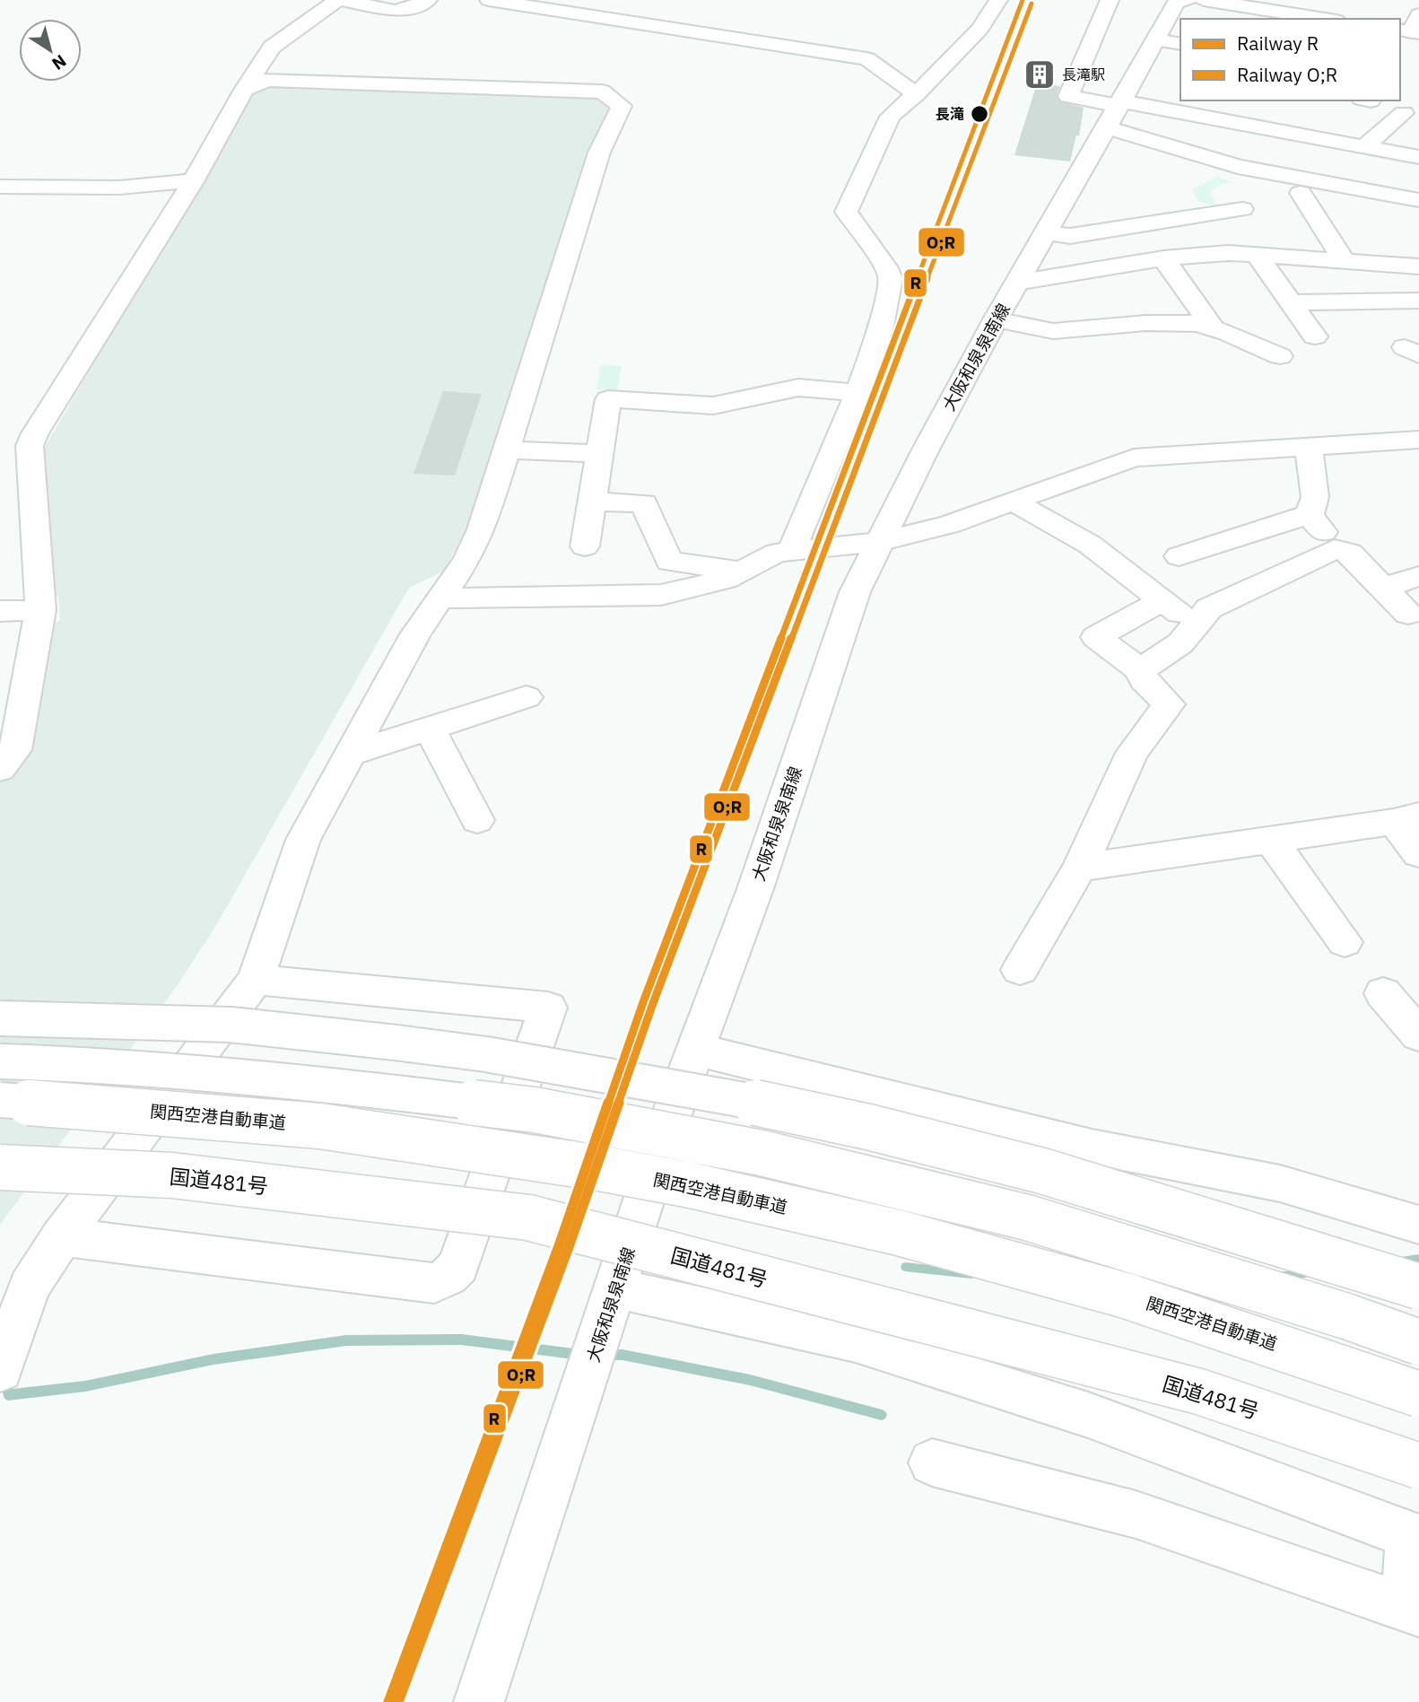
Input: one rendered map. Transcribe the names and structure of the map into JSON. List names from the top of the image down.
{
  "streets": {
    "main road": ["大阪和泉泉南線", "関西空港自動車道", "国道481号"]
  },
  "places": {
    "building": ["長滝駅"],
    "other": ["長滝"]
  },
  "lines": ["rail line R", "rail line O;R"],
  "legend": ["Railway R", "Railway O;R"],
  "north": "bottom right"
}
